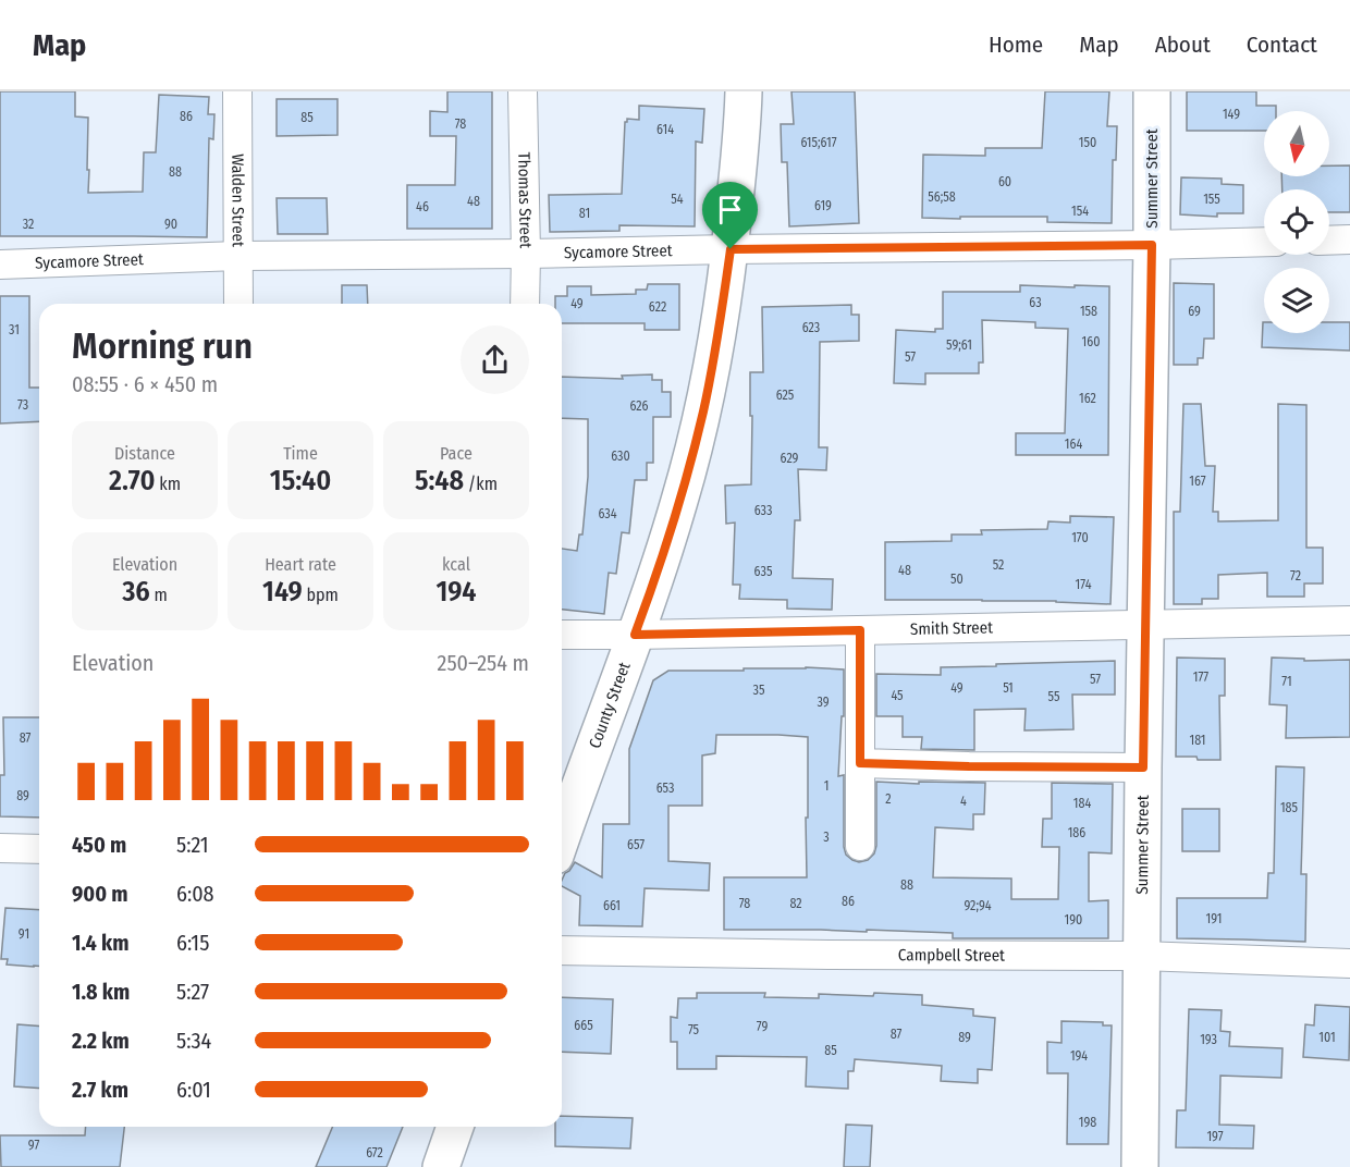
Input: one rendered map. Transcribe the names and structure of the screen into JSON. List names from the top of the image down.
{
  "streets": {
    "main road": ["Summer Street", "County Street"],
    "street": [
      "Thomas Street",
      "Walden Street",
      "Sycamore Street",
      "Smith Street",
      "Campbell Street"
    ]
  },
  "crossings": [
    ["Summer Street", "Sycamore Street"],
    ["Summer Street", "Smith Street"],
    ["Summer Street", "Campbell Street"],
    ["Thomas Street", "Sycamore Street"],
    ["Walden Street", "Sycamore Street"],
    ["Sycamore Street", "County Street"],
    ["Smith Street", "County Street"]
  ],
  "house_numbers": [
    "149",
    "86",
    "85",
    "78",
    "614",
    "615;617",
    "150",
    "88",
    "60",
    "56;58",
    "54",
    "155",
    "48",
    "619",
    "46",
    "154",
    "81",
    "32",
    "90",
    "63",
    "49",
    "622",
    "158",
    "69",
    "623",
    "31",
    "160",
    "59;61",
    "57",
    "625",
    "162",
    "73",
    "626",
    "164",
    "630",
    "629",
    "167",
    "633",
    "634",
    "170",
    "52",
    "48",
    "635",
    "72",
    "50",
    "174",
    "177",
    "57",
    "71",
    "49",
    "51",
    "35",
    "45",
    "55",
    "39",
    "87",
    "181",
    "1",
    "653",
    "89",
    "2",
    "4",
    "184",
    "185",
    "186",
    "3",
    "657",
    "88",
    "86",
    "78",
    "82",
    "661",
    "92;94",
    "191",
    "190",
    "91",
    "665",
    "79",
    "75",
    "87",
    "89",
    "101",
    "193",
    "85",
    "194",
    "198",
    "197",
    "97",
    "672"
  ],
  "north": "bottom",
  "page": {
    "header": "Map",
    "nav": [
      "Home",
      "Map",
      "About",
      "Contact"
    ],
    "heading": ["Morning run", "08:55 · 6 × 450 m"],
    "stats": [
      ["Distance", "2.70 km"],
      ["Time", "15:40"],
      ["Pace", "5:48 /km"],
      ["Elevation", "36 m"],
      ["Heart rate", "149 bpm"],
      ["kcal", "194"]
    ],
    "chart": ["Elevation", "250–254 m"],
    "list": [
      {
        "name": "450 m",
        "note": "5:21"
      },
      {
        "name": "900 m",
        "note": "6:08"
      },
      {
        "name": "1.4 km",
        "note": "6:15"
      },
      {
        "name": "1.8 km",
        "note": "5:27"
      },
      {
        "name": "2.2 km",
        "note": "5:34"
      },
      {
        "name": "2.7 km",
        "note": "6:01"
      }
    ]
  }
}
